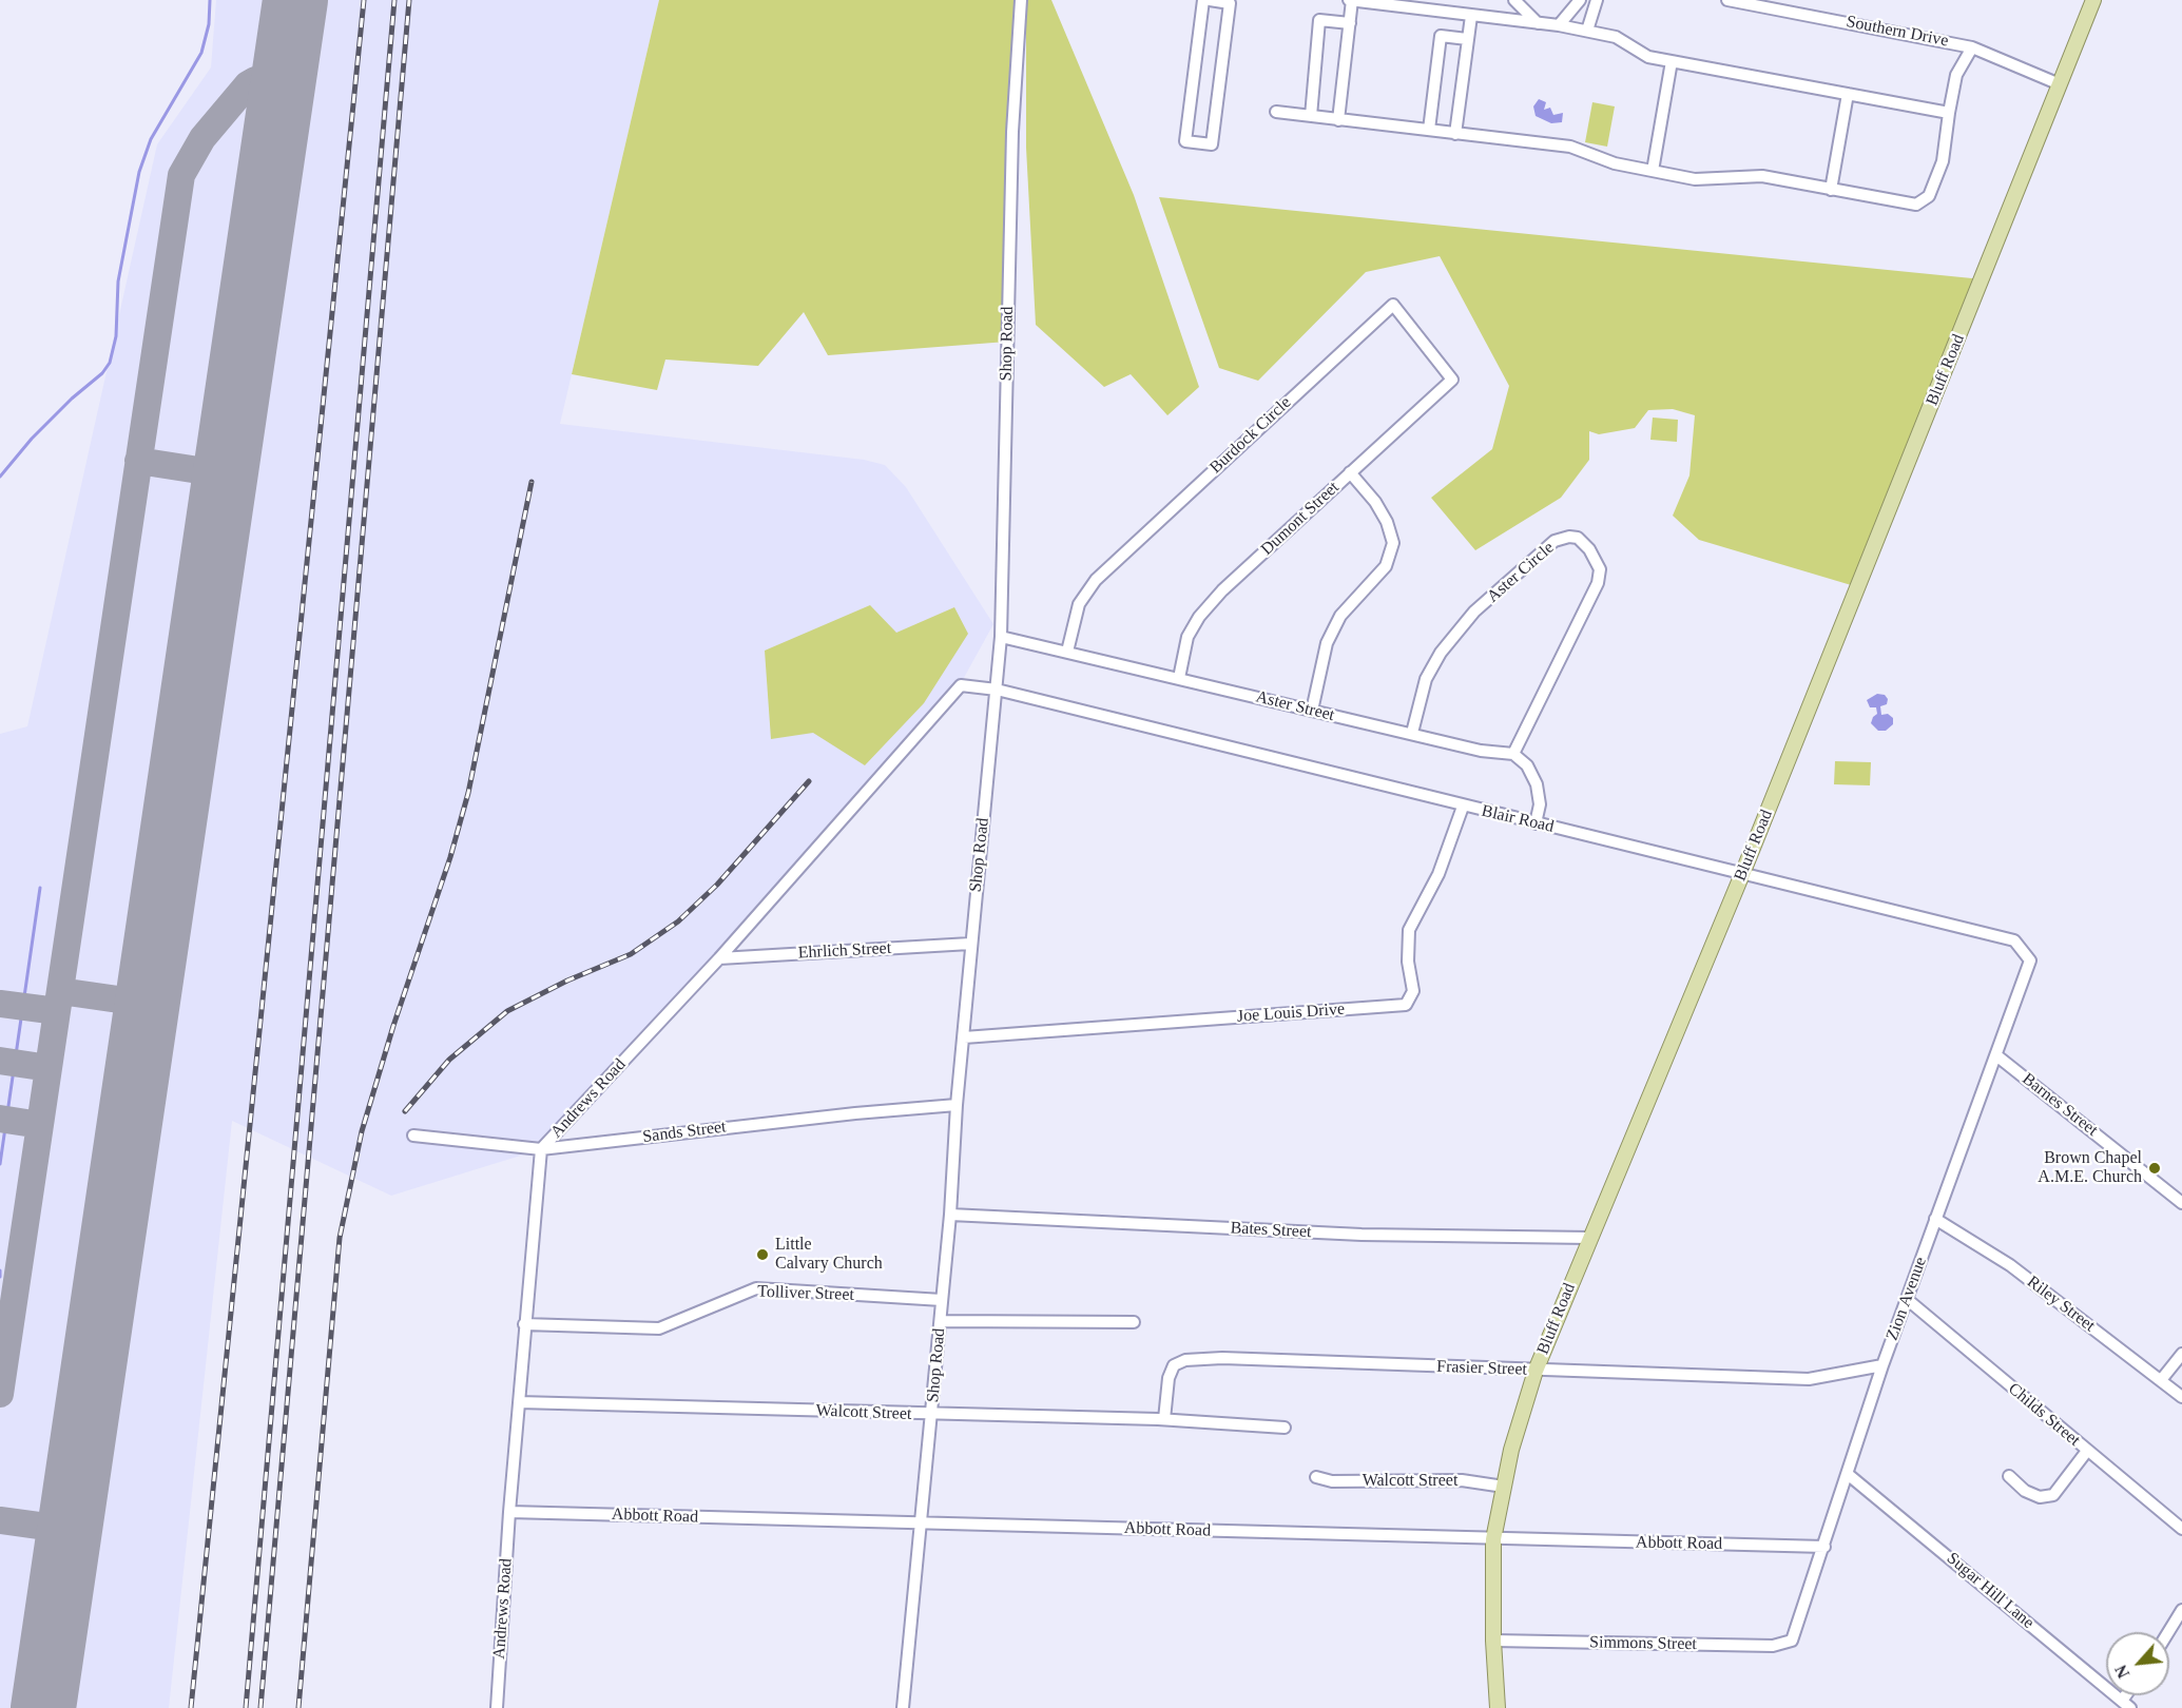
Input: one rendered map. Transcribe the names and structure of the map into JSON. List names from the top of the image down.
{
  "streets": {
    "main road": ["Bluff Road"],
    "street": [
      "Southern Drive",
      "Shop Road",
      "Burdock Circle",
      "Dumont Street",
      "Aster Circle",
      "Aster Street",
      "Blair Road",
      "Ehrlich Street",
      "Joe Louis Drive",
      "Andrews Road",
      "Barnes Street",
      "Sands Street",
      "Bates Street",
      "Tolliver Street",
      "Zion Avenue",
      "Riley Street",
      "Frasier Street",
      "Walcott Street",
      "Childs Street",
      "Abbott Road",
      "Sugar Hill Lane",
      "Simmons Street"
    ]
  },
  "crossings": [
    ["Southern Drive", "Bluff Road"],
    ["Shop Road", "Aster Street"],
    ["Shop Road", "Blair Road"],
    ["Shop Road", "Ehrlich Street"],
    ["Shop Road", "Joe Louis Drive"],
    ["Shop Road", "Andrews Road"],
    ["Shop Road", "Sands Street"],
    ["Shop Road", "Bates Street"],
    ["Shop Road", "Tolliver Street"],
    ["Shop Road", "Walcott Street"],
    ["Shop Road", "Abbott Road"],
    ["Bluff Road", "Blair Road"],
    ["Bluff Road", "Bates Street"],
    ["Bluff Road", "Frasier Street"],
    ["Bluff Road", "Walcott Street"],
    ["Bluff Road", "Abbott Road"],
    ["Bluff Road", "Simmons Street"],
    ["Burdock Circle", "Dumont Street"],
    ["Burdock Circle", "Aster Street"],
    ["Dumont Street", "Aster Street"],
    ["Aster Circle", "Aster Street"],
    ["Blair Road", "Joe Louis Drive"],
    ["Blair Road", "Andrews Road"],
    ["Blair Road", "Zion Avenue"],
    ["Ehrlich Street", "Andrews Road"],
    ["Andrews Road", "Sands Street"],
    ["Andrews Road", "Tolliver Street"],
    ["Andrews Road", "Walcott Street"],
    ["Andrews Road", "Abbott Road"],
    ["Barnes Street", "Zion Avenue"],
    ["Zion Avenue", "Riley Street"],
    ["Zion Avenue", "Frasier Street"],
    ["Zion Avenue", "Childs Street"],
    ["Zion Avenue", "Abbott Road"],
    ["Zion Avenue", "Sugar Hill Lane"],
    ["Zion Avenue", "Simmons Street"],
    ["Frasier Street", "Walcott Street"]
  ],
  "places": ["Brown Chapel A.M.E. Church", "Little Calvary Church"],
  "north": "bottom left"
}
